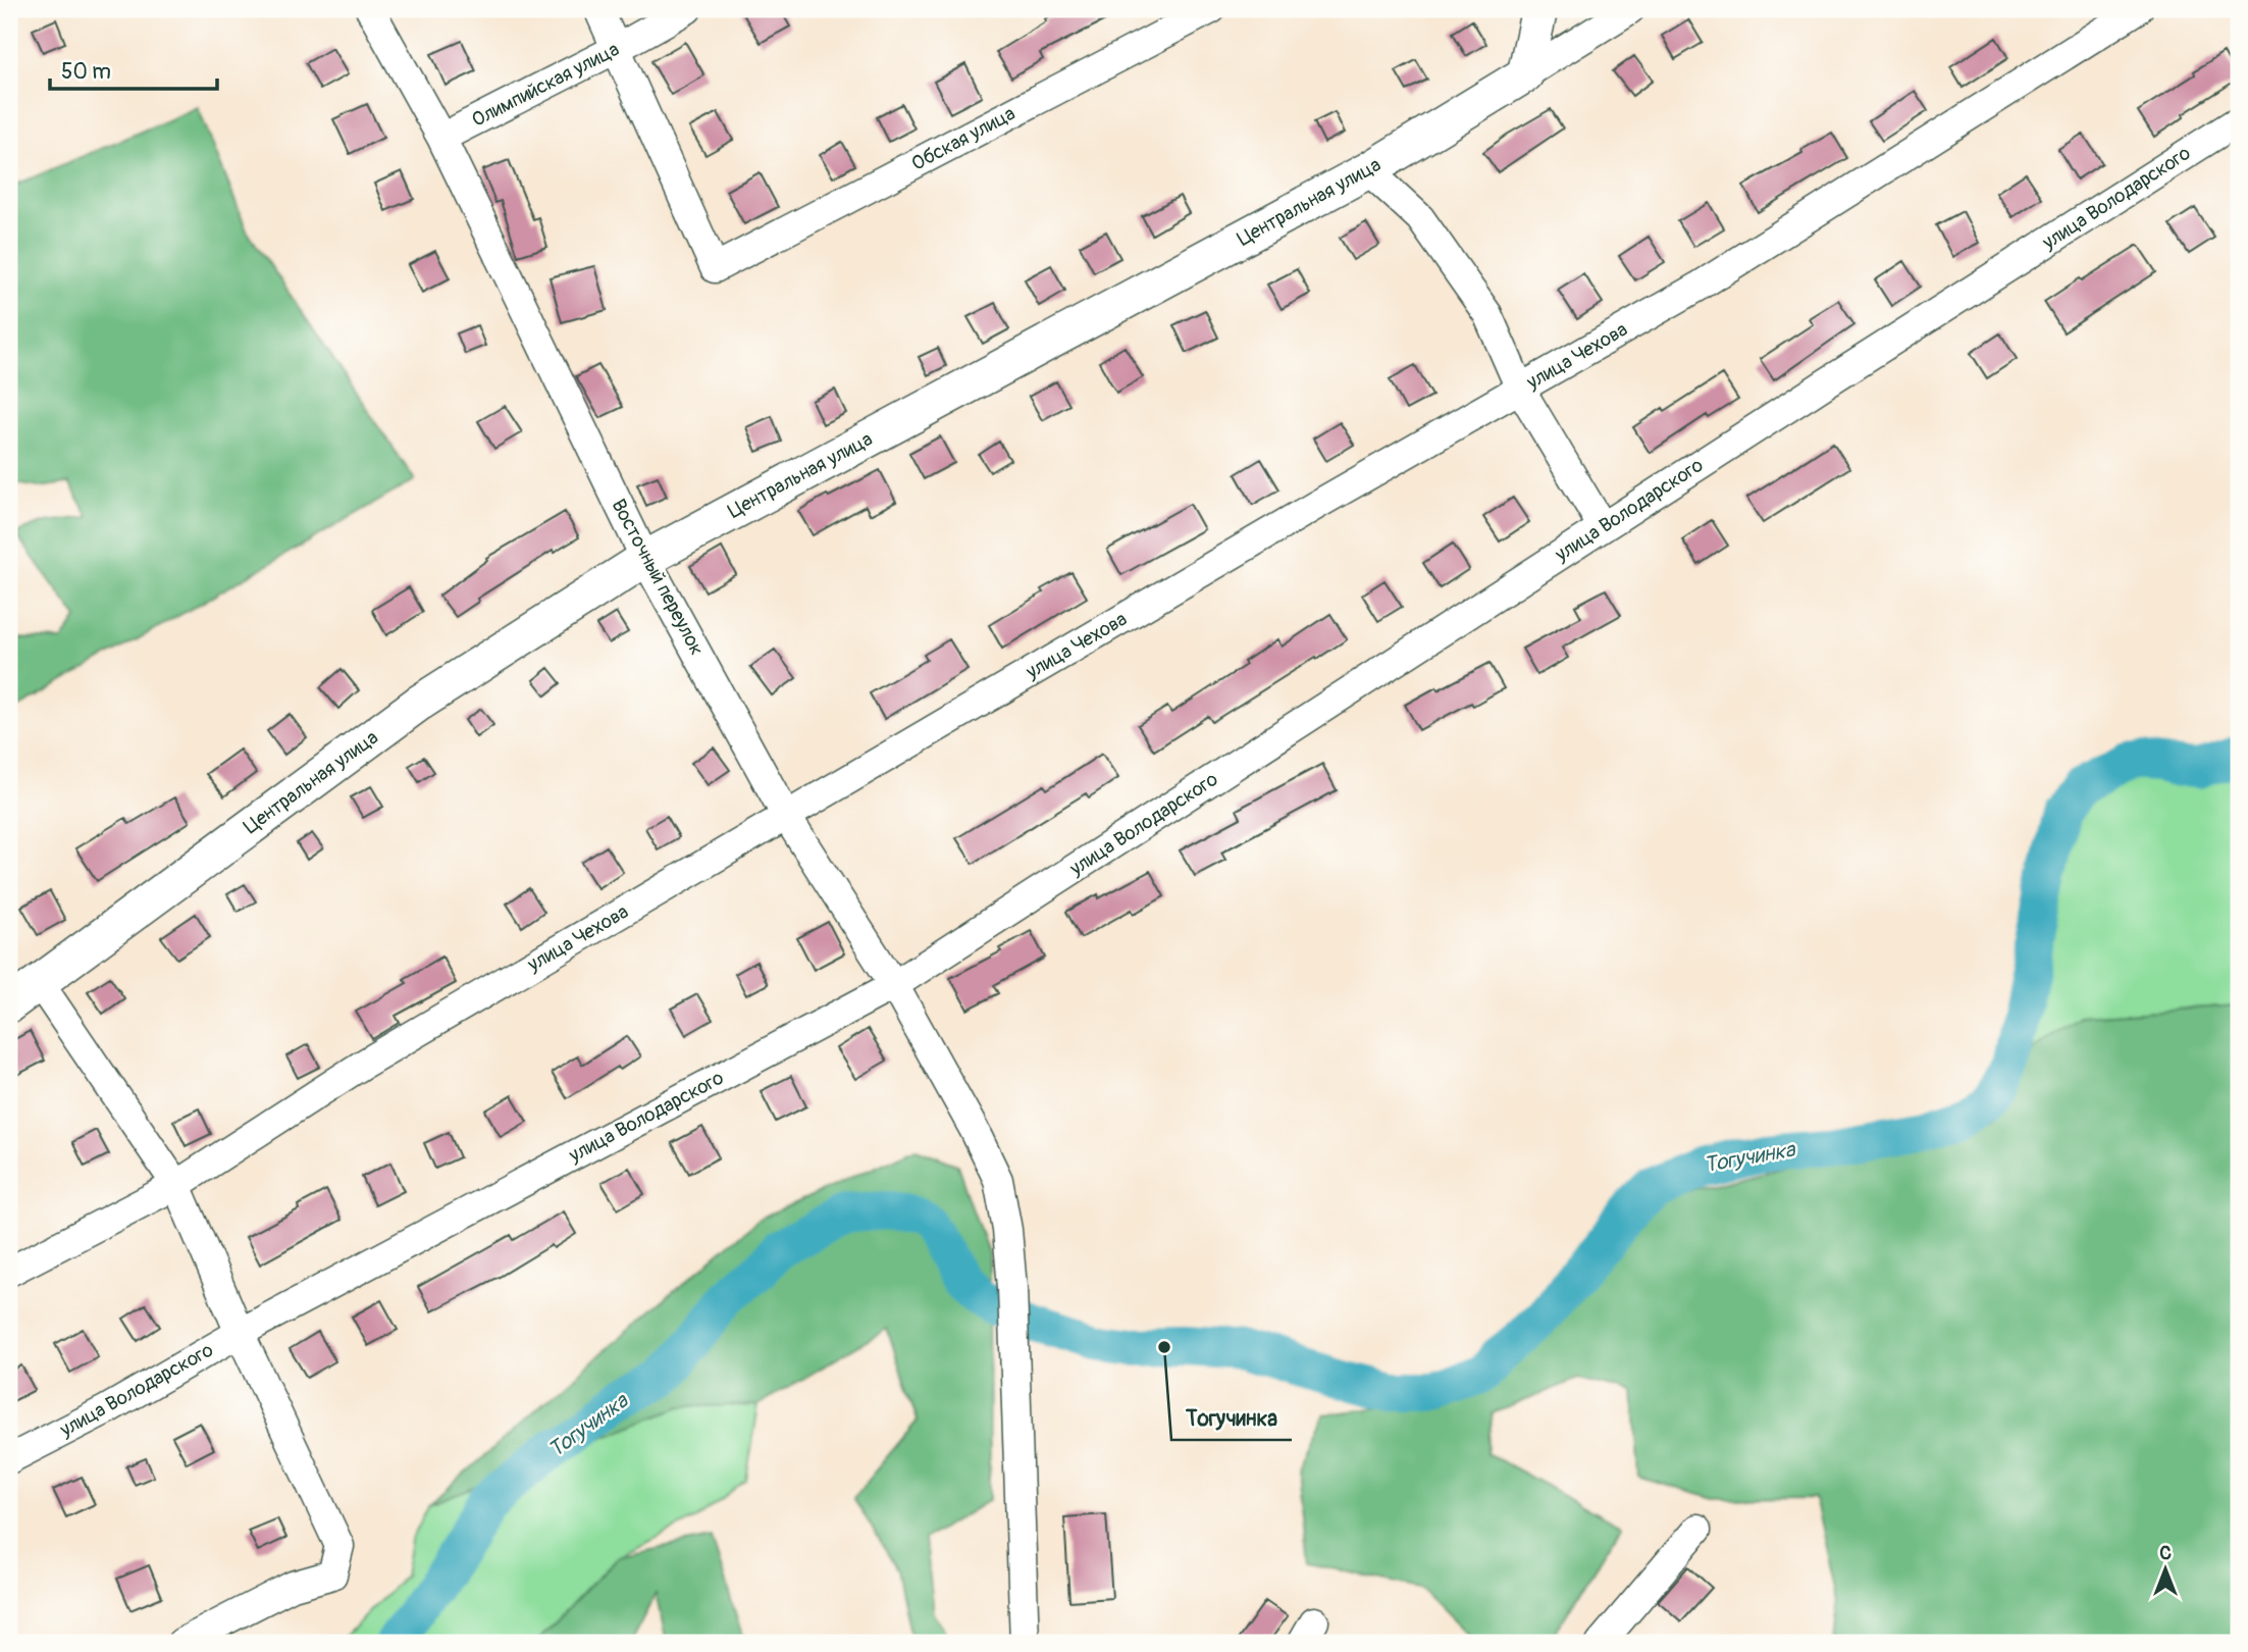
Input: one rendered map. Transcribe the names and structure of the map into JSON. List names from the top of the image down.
{
  "streets": {
    "main road": ["Центральная улица"],
    "street": [
      "Олимпийская улица",
      "Обская улица",
      "улица Володарского",
      "улица Чехова",
      "Восточный переулок"
    ]
  },
  "crossings": [
    ["Олимпийская улица", "Обская улица"],
    ["Олимпийская улица", "Восточный переулок"],
    ["улица Володарского", "Восточный переулок"],
    ["Центральная улица", "Восточный переулок"],
    ["улица Чехова", "Восточный переулок"]
  ],
  "water": ["Тогучинка"],
  "places": ["Тогучинка"],
  "scale_bar": "50 m",
  "north": "top"
}
